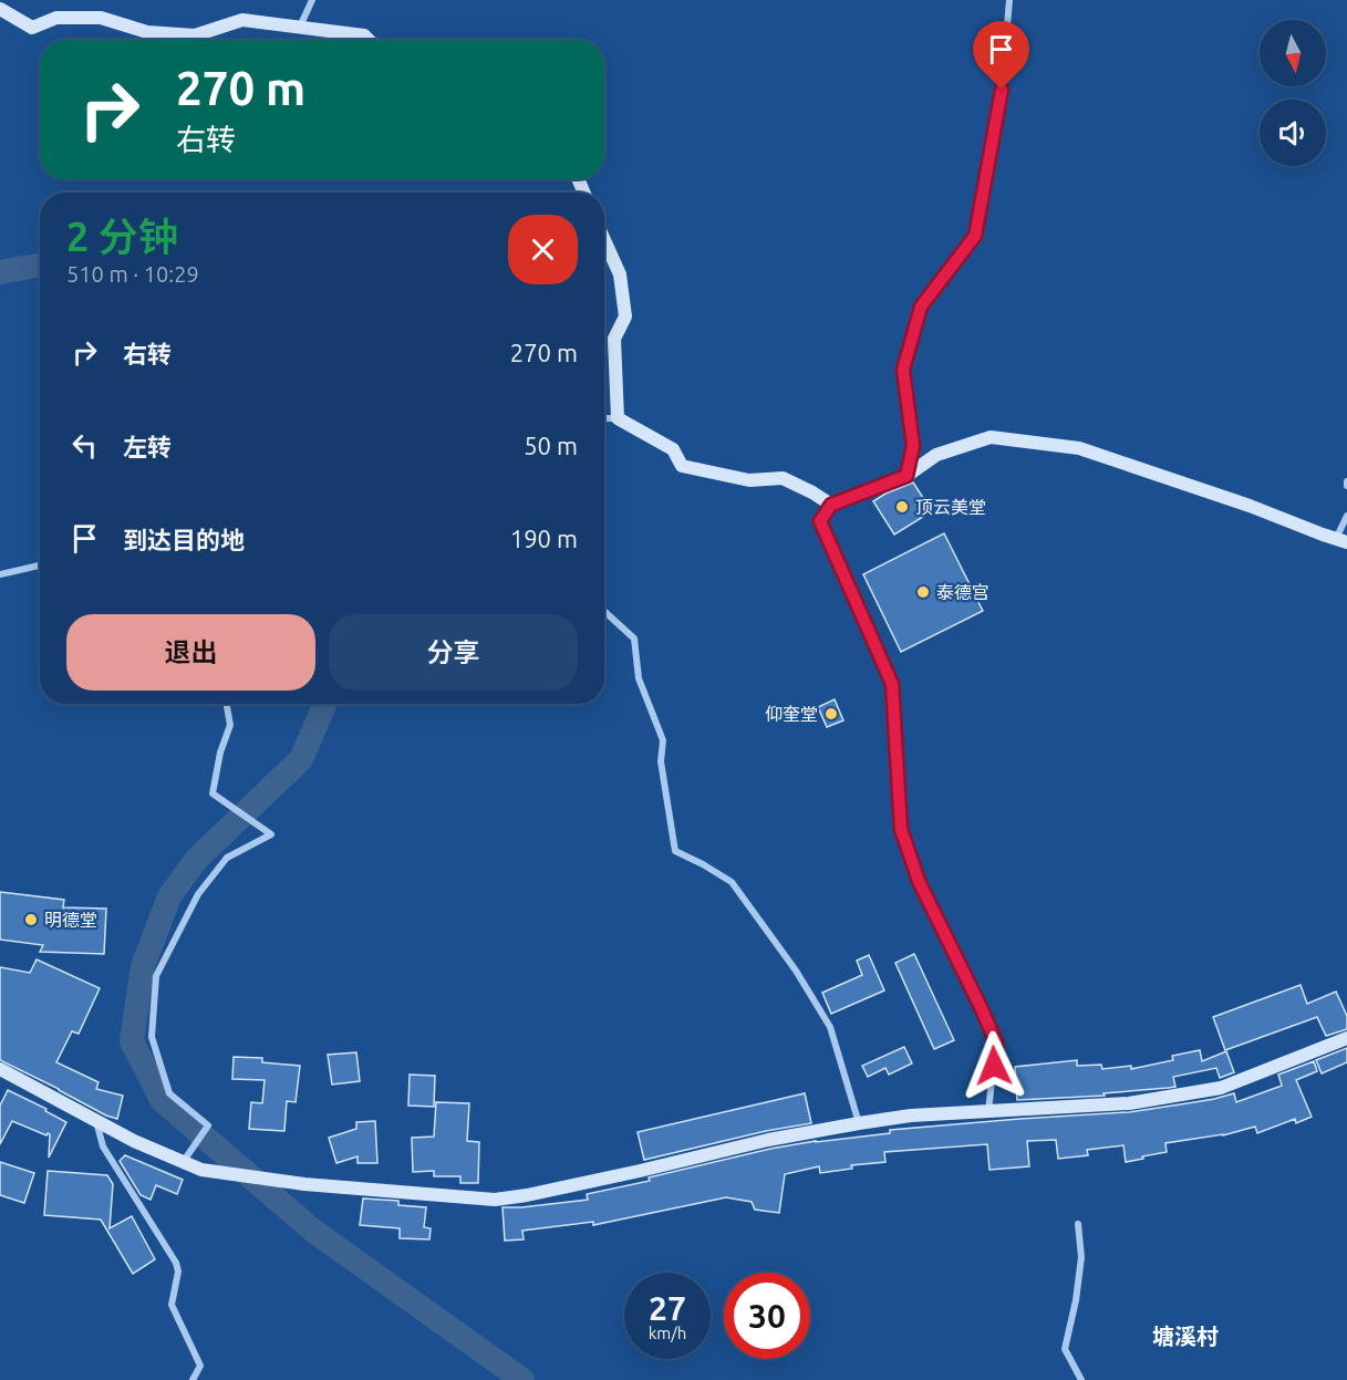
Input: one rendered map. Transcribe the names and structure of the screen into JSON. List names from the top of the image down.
{
  "districts": ["塘溪村"],
  "places": [
    "顶云美堂",
    "泰德宫",
    "仰奎堂",
    "明德堂"
  ],
  "north": "bottom",
  "page": {
    "turn": ["270 m", "右转"],
    "heading": ["2 分钟", "510 m · 10:29"],
    "list": [
      {
        "name": "右转",
        "value": "270 m"
      },
      {
        "name": "左转",
        "value": "50 m"
      },
      {
        "name": "到达目的地",
        "value": "190 m"
      }
    ],
    "buttons": ["退出", "分享"],
    "speed": "27 km/h",
    "limit": "30"
  }
}
